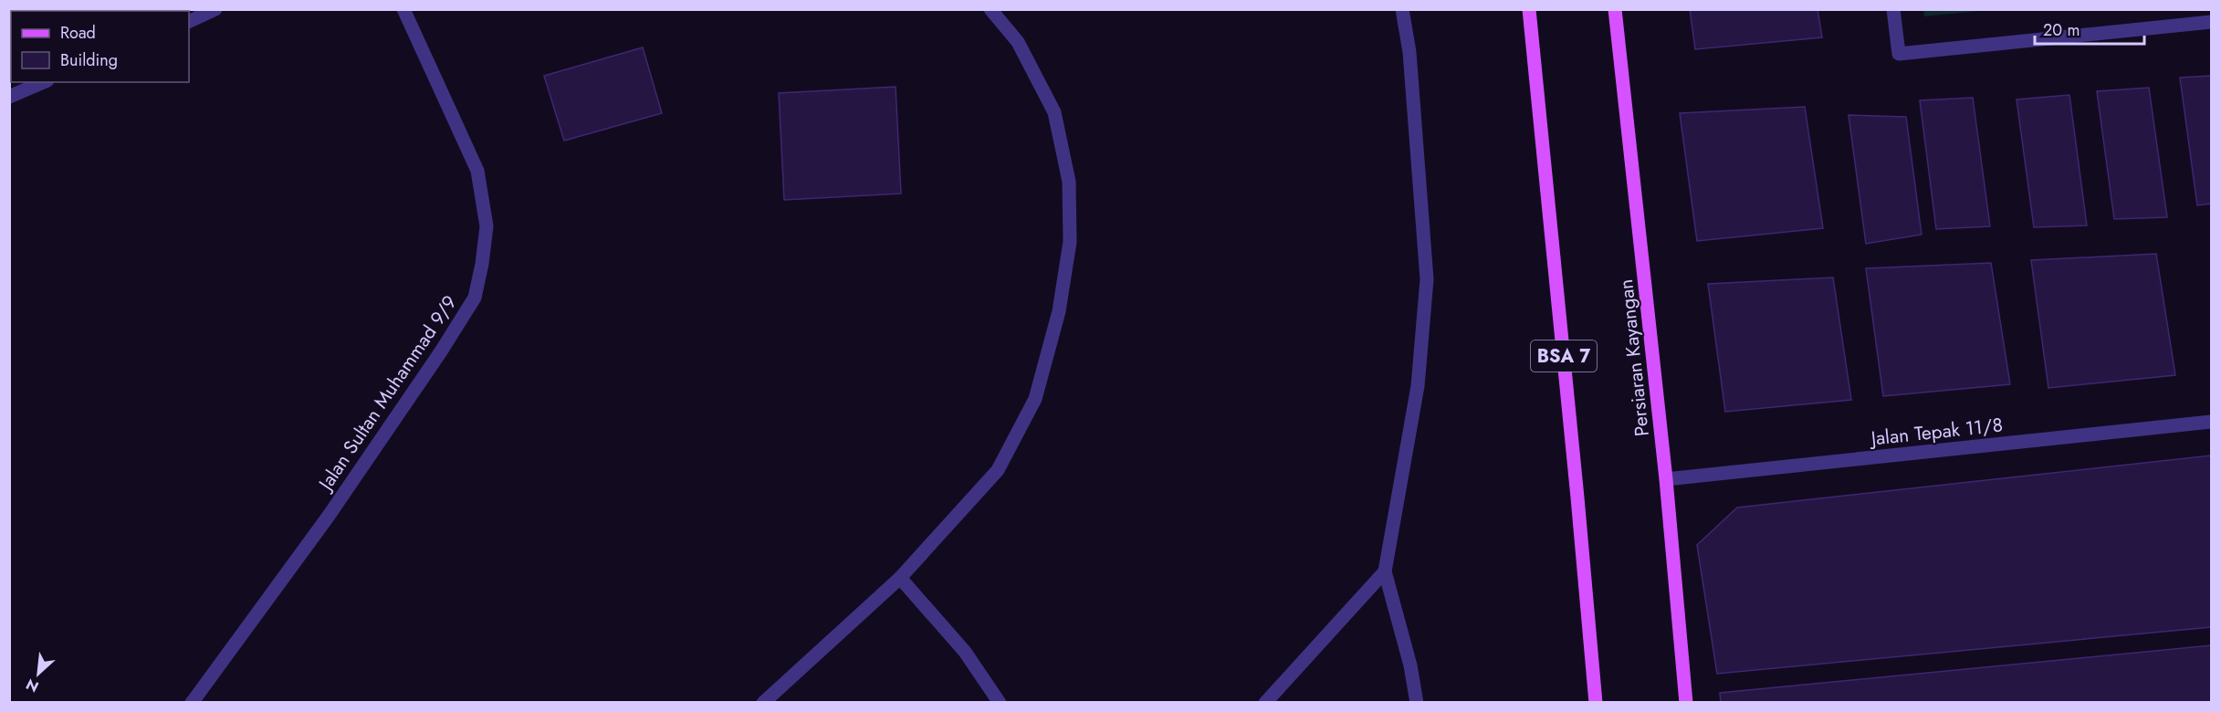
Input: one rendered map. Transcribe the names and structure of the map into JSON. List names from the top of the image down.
{
  "streets": {
    "main road": ["BSA 7", "Persiaran Kayangan"],
    "street": ["Jalan Sultan Muhammad 9/9", "Jalan Tepak 11/8"]
  },
  "crossings": [
    ["Persiaran Kayangan", "Jalan Tepak 11/8"]
  ],
  "legend": ["Road", "Building"],
  "scale_bar": "20 m",
  "north": "bottom left"
}
